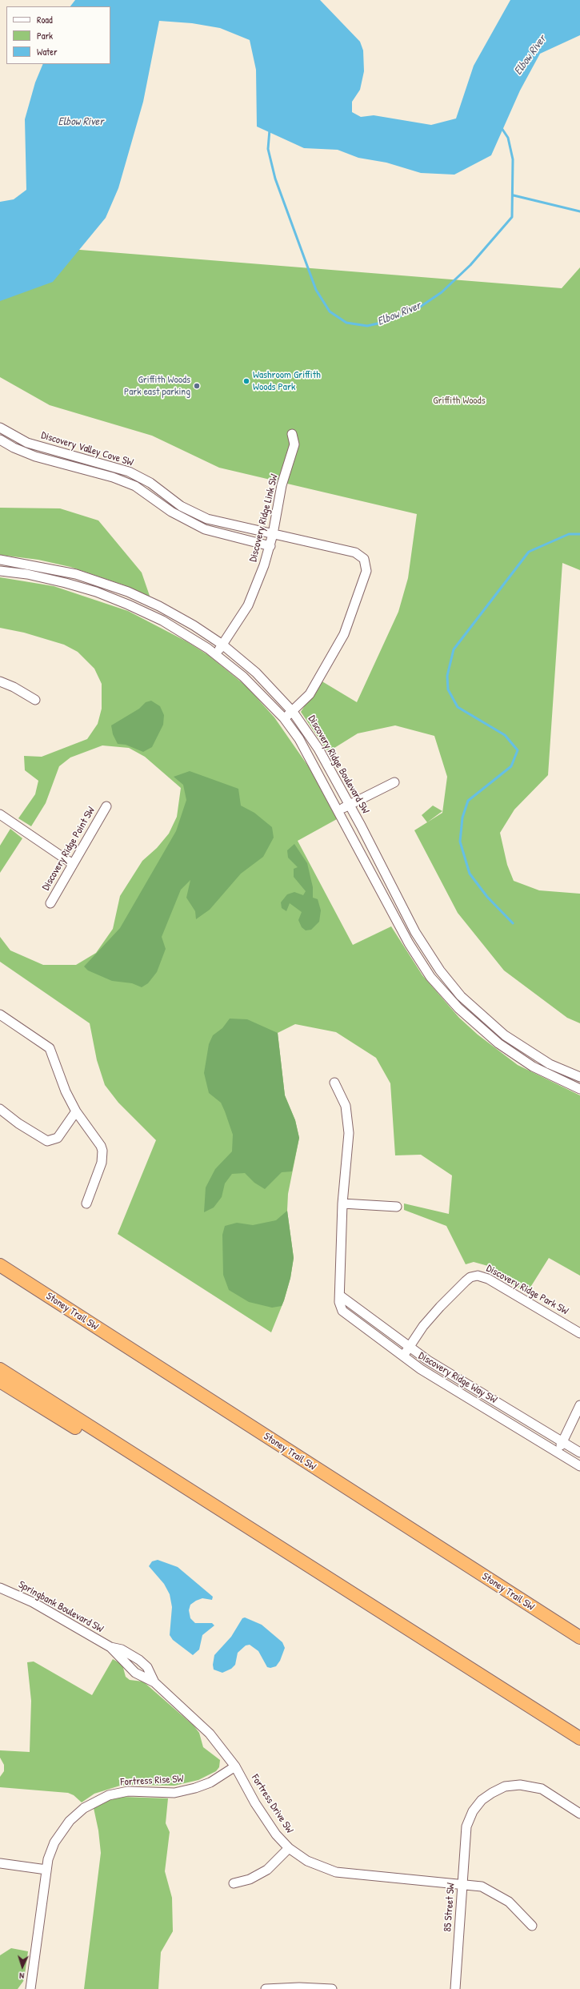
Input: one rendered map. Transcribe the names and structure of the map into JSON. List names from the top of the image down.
{
  "streets": {
    "highway": ["Stoney Trail SW"],
    "street": [
      "Discovery Valley Cove SW",
      "Discovery Ridge Link SW",
      "Discovery Ridge Boulevard SW",
      "Discovery Ridge Point SW",
      "Discovery Ridge Park SW",
      "Discovery Ridge Way SW",
      "Springbank Boulevard SW",
      "Fortress Rise SW",
      "Fortress Drive SW",
      "85 Street SW"
    ]
  },
  "crossings": [
    ["Discovery Valley Cove SW", "Discovery Ridge Link SW"],
    ["Discovery Valley Cove SW", "Discovery Ridge Boulevard SW"],
    ["Discovery Ridge Link SW", "Discovery Ridge Boulevard SW"],
    ["Discovery Ridge Park SW", "Discovery Ridge Way SW"],
    ["Springbank Boulevard SW", "Fortress Drive SW"],
    ["Fortress Rise SW", "Fortress Drive SW"],
    ["Fortress Drive SW", "85 Street SW"]
  ],
  "water": ["Elbow River"],
  "parks": ["Griffith Woods"],
  "places": ["Washroom Griffith Woods Park", "Griffith Woods Park east parking"],
  "legend": ["Road", "Park", "Water"],
  "north": "bottom"
}
